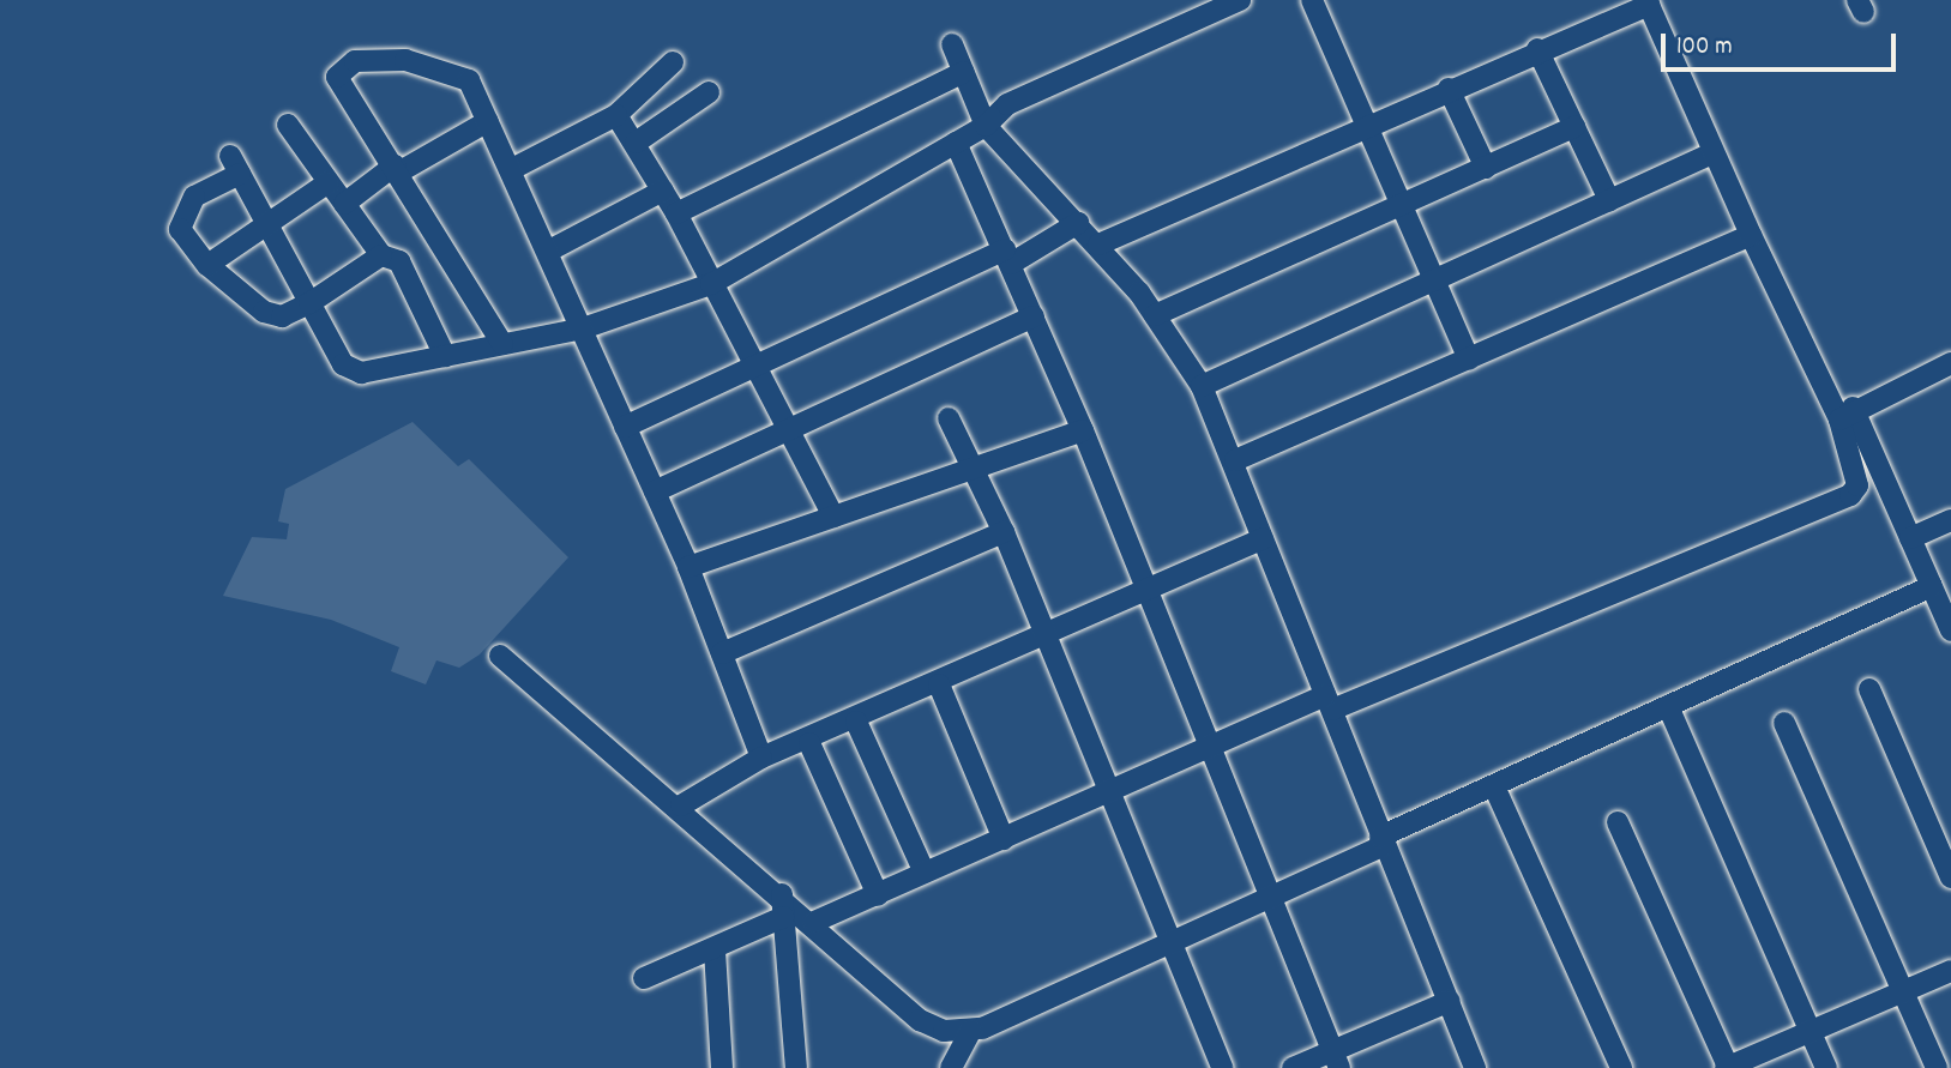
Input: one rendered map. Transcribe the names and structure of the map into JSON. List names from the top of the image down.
{
  "scale_bar": "100 m"
}
